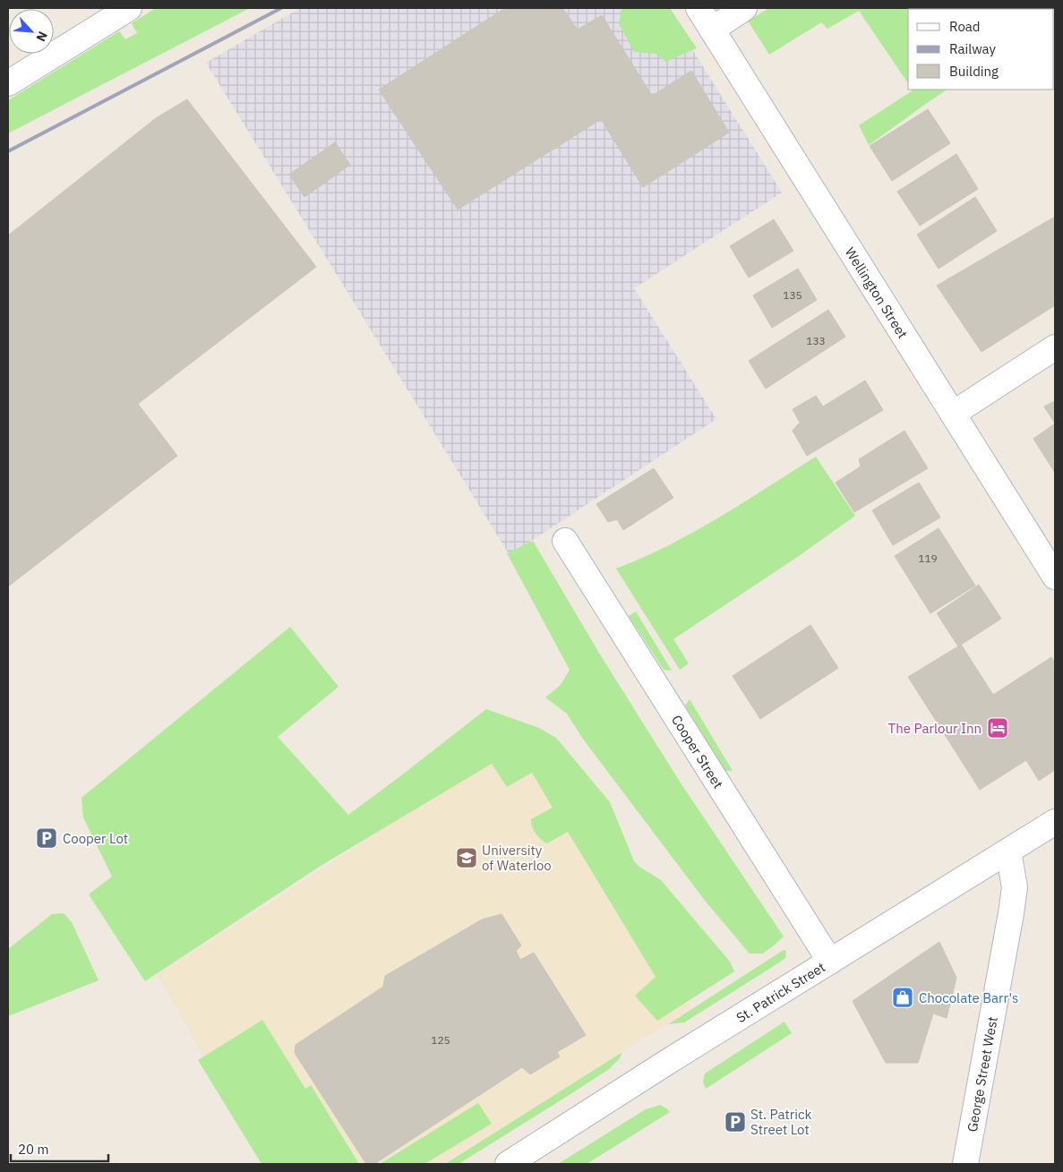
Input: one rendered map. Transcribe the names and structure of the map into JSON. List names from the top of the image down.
{
  "streets": {
    "street": [
      "Wellington Street",
      "Cooper Street",
      "St. Patrick Street",
      "George Street West"
    ]
  },
  "crossings": [
    ["Cooper Street", "St. Patrick Street"],
    ["St. Patrick Street", "George Street West"]
  ],
  "places": {
    "hotel": ["The Parlour Inn"],
    "parking": ["Cooper Lot", "St. Patrick Street Lot"],
    "school or university": ["University of Waterloo"],
    "shop": ["Chocolate Barr's"]
  },
  "house_numbers": [
    "135",
    "133",
    "119",
    "125"
  ],
  "legend": ["Road", "Railway", "Building"],
  "scale_bar": "20 m",
  "north": "bottom right"
}
